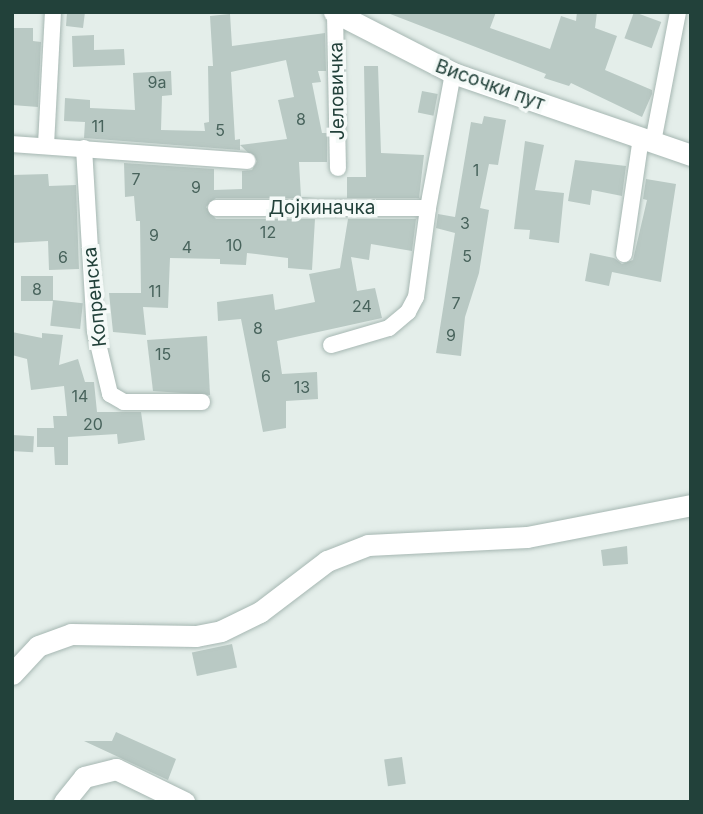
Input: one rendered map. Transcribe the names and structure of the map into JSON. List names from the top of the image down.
{
  "streets": {
    "main road": ["Височки пут"],
    "street": ["Јеловичка", "Дојкиначка", "Копренска"]
  },
  "crossings": [
    ["Височки пут", "Јеловичка"]
  ],
  "house_numbers": [
    "9a",
    "8",
    "11",
    "5",
    "1",
    "7",
    "9",
    "3",
    "12",
    "9",
    "10",
    "4",
    "5",
    "6",
    "8",
    "11",
    "7",
    "24",
    "8",
    "9",
    "15",
    "6",
    "13",
    "14",
    "20"
  ]
}
